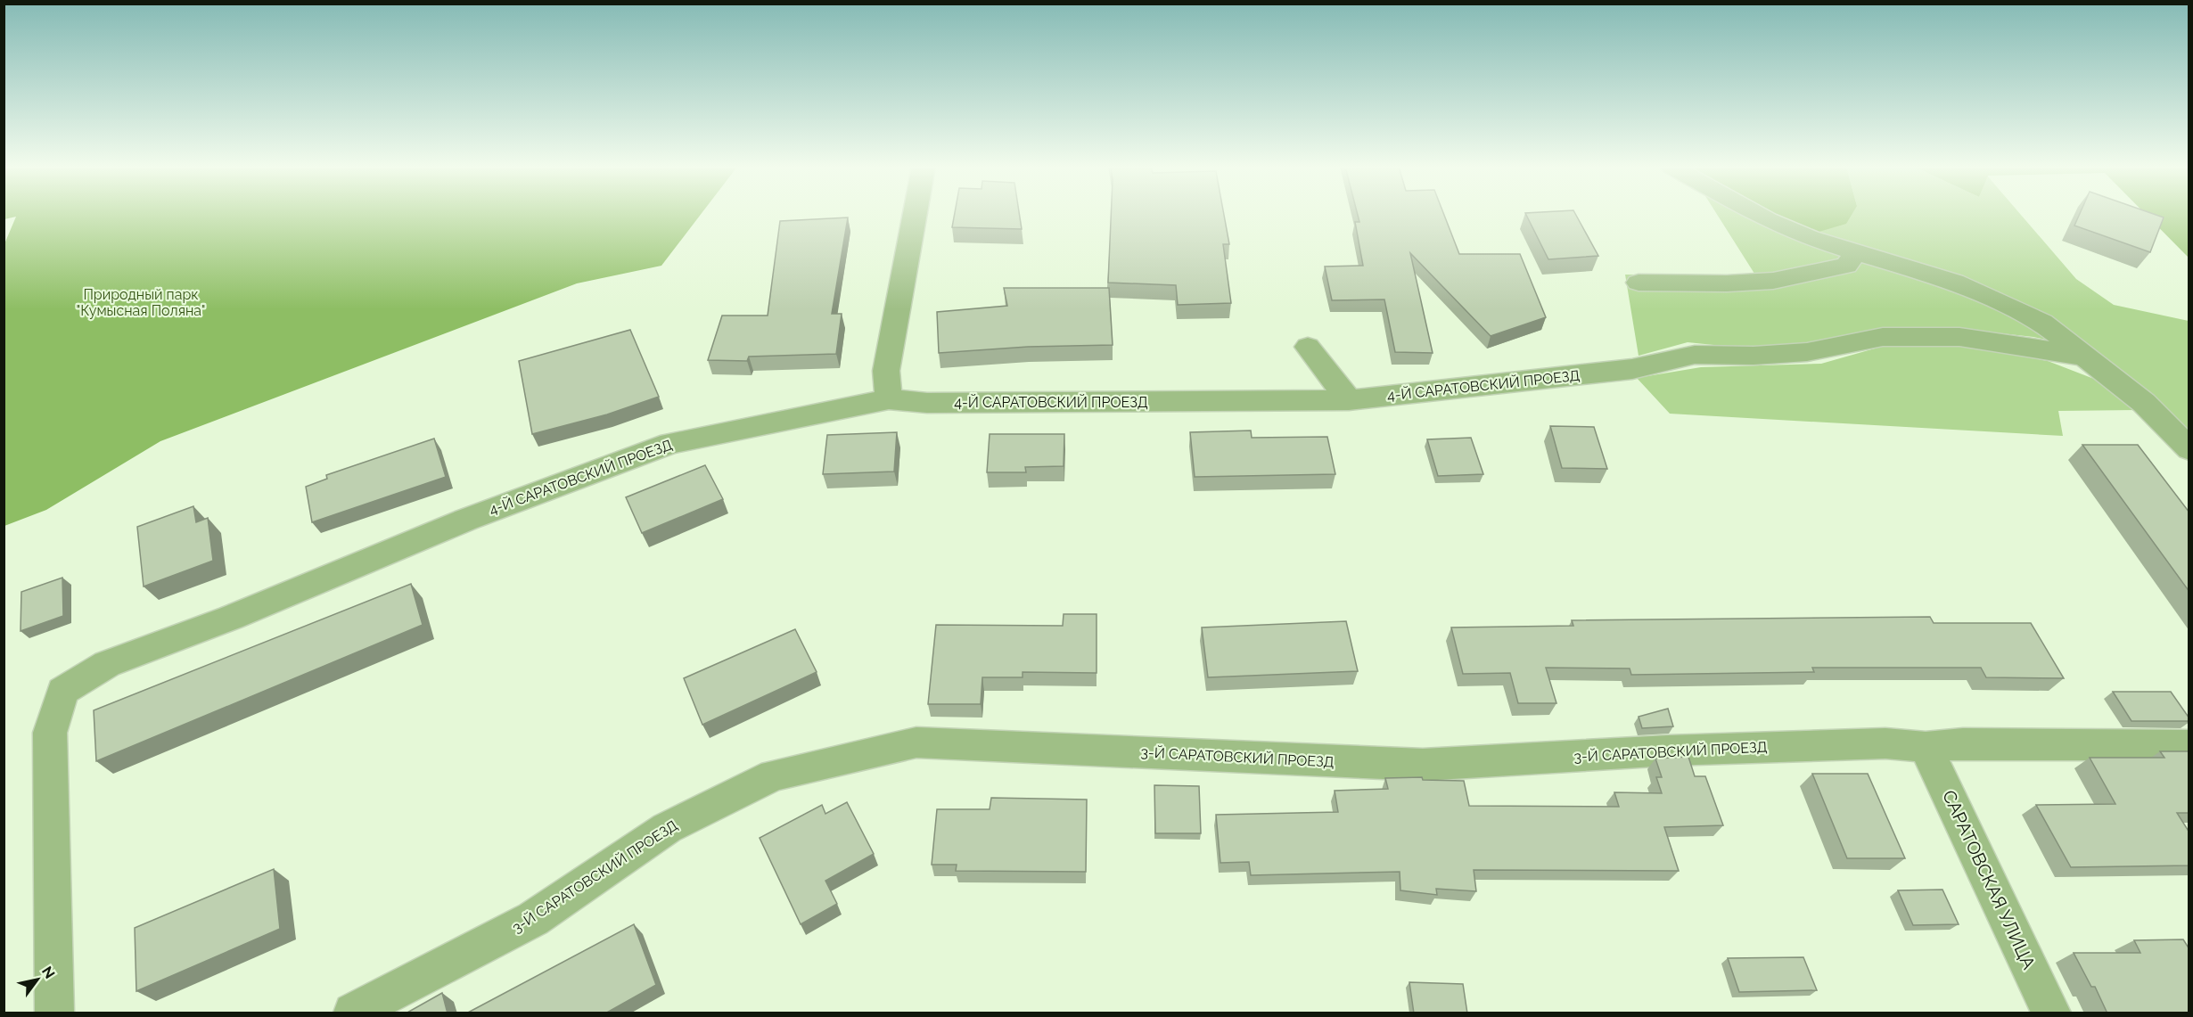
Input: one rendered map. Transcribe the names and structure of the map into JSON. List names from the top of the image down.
{
  "streets": {
    "street": ["4-Й САРАТОВСКИЙ ПРОЕЗД", "3-Й САРАТОВСКИЙ ПРОЕЗД", "САРАТОВСКАЯ УЛИЦА"]
  },
  "crossings": [
    ["3-Й САРАТОВСКИЙ ПРОЕЗД", "САРАТОВСКАЯ УЛИЦА"]
  ],
  "parks": ["Природный парк \"Кумысная Поляна\""],
  "north": "top right"
}
